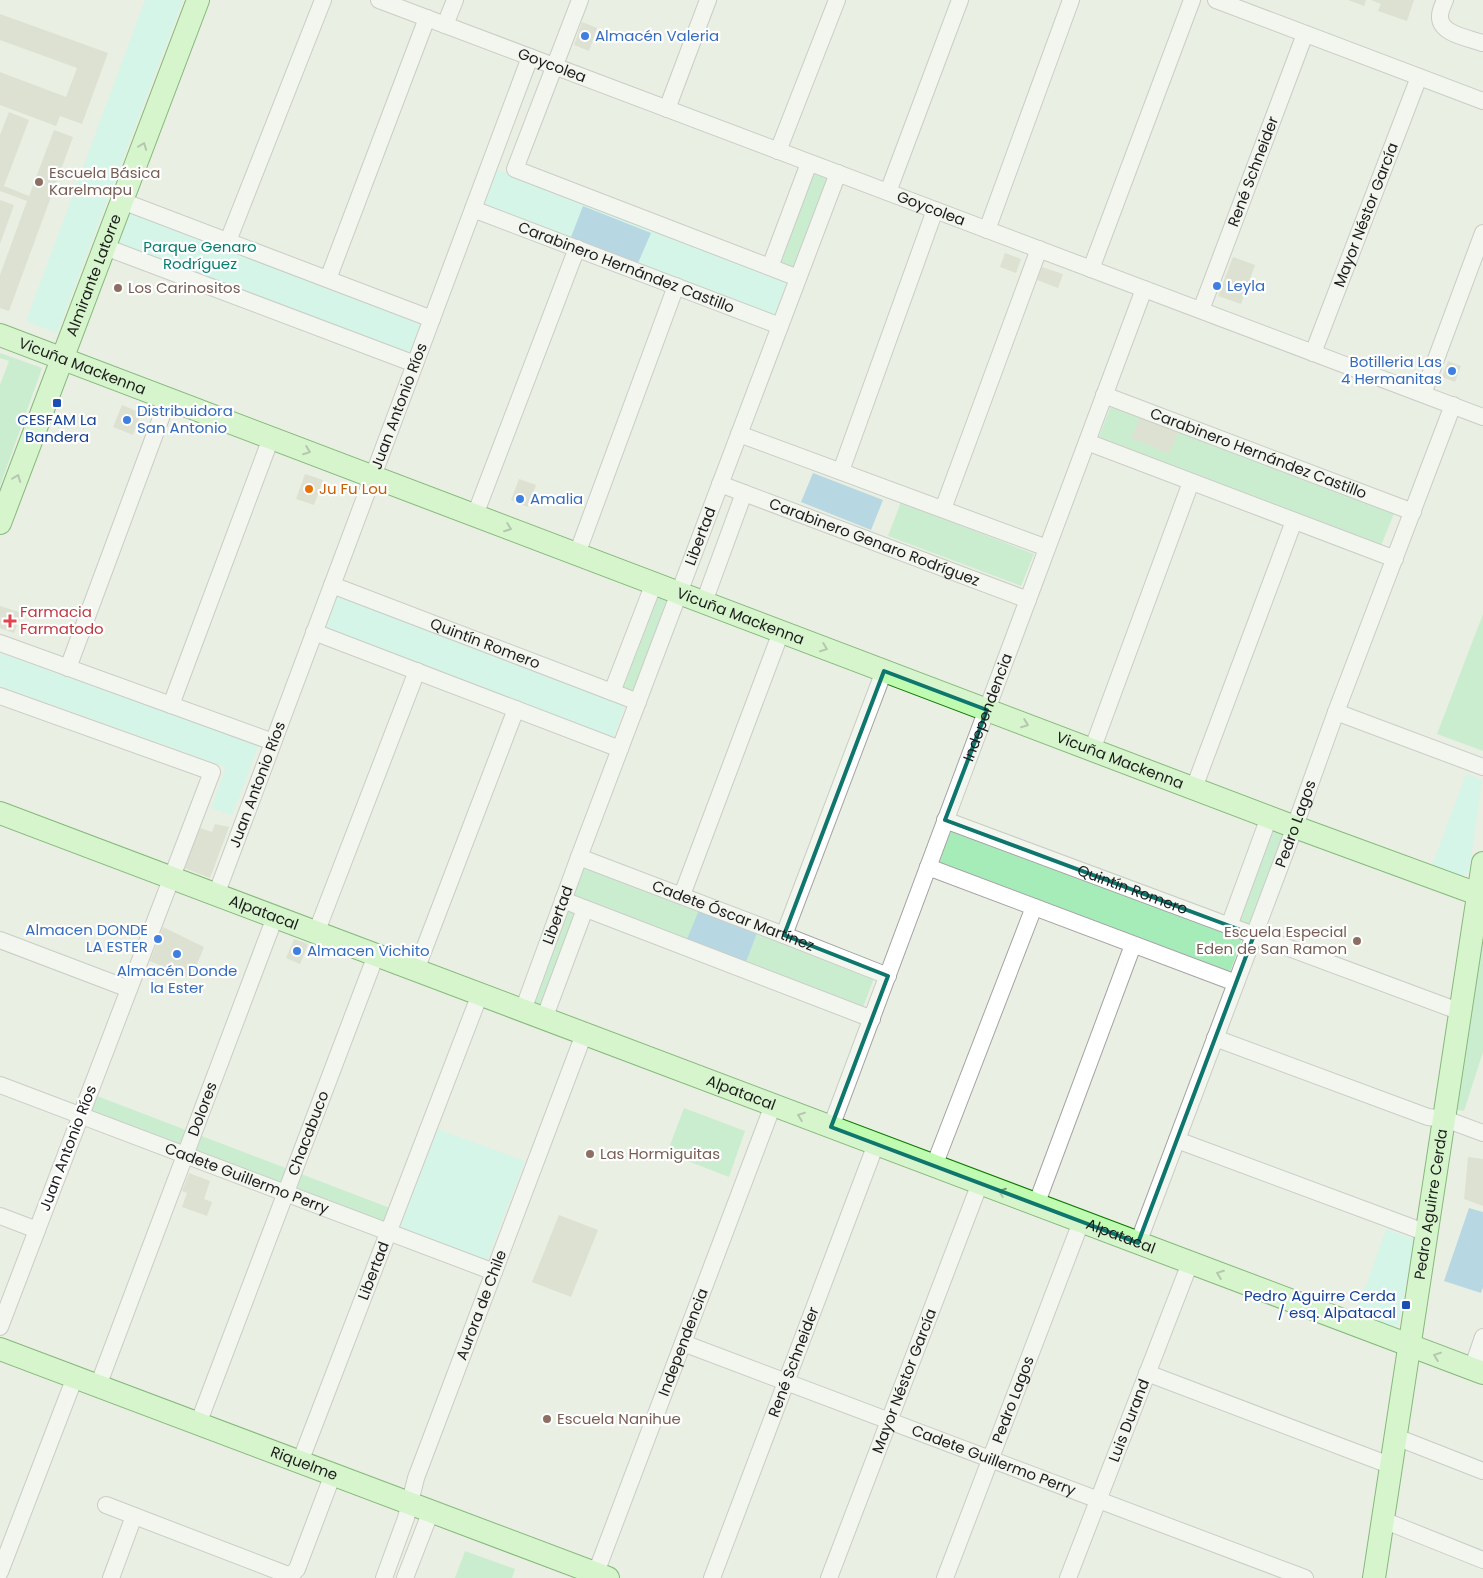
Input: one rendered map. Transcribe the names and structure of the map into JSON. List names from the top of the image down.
{
  "streets": {
    "main road": [
      "Almirante Latorre",
      "Vicuña Mackenna",
      "Alpatacal",
      "Pedro Aguirre Cerda",
      "Riquelme"
    ],
    "street": [
      "Goycolea",
      "René Schneider",
      "Mayor Néstor García",
      "Carabinero Hernández Castillo",
      "Juan Antonio Ríos",
      "Libertad",
      "Carabinero Genaro Rodríguez",
      "Quintín Romero",
      "Independencia",
      "Pedro Lagos",
      "Cadete Óscar Martínez",
      "Dolores",
      "Chacabuco",
      "Cadete Guillermo Perry",
      "Aurora de Chile",
      "Luis Durand"
    ]
  },
  "crossings": [
    ["Goycolea", "René Schneider"],
    ["Goycolea", "Mayor Néstor García"],
    ["Goycolea", "Juan Antonio Ríos"],
    ["Goycolea", "Libertad"],
    ["Goycolea", "Independencia"],
    ["Goycolea", "Pedro Lagos"],
    ["René Schneider", "Alpatacal"],
    ["René Schneider", "Cadete Guillermo Perry"],
    ["Mayor Néstor García", "Alpatacal"],
    ["Mayor Néstor García", "Cadete Guillermo Perry"],
    ["Carabinero Hernández Castillo", "Juan Antonio Ríos"],
    ["Carabinero Hernández Castillo", "Libertad"],
    ["Carabinero Hernández Castillo", "Independencia"],
    ["Carabinero Hernández Castillo", "Pedro Lagos"],
    ["Almirante Latorre", "Vicuña Mackenna"],
    ["Vicuña Mackenna", "Juan Antonio Ríos"],
    ["Vicuña Mackenna", "Libertad"],
    ["Vicuña Mackenna", "Independencia"],
    ["Vicuña Mackenna", "Pedro Lagos"],
    ["Vicuña Mackenna", "Pedro Aguirre Cerda"],
    ["Juan Antonio Ríos", "Quintín Romero"],
    ["Juan Antonio Ríos", "Alpatacal"],
    ["Juan Antonio Ríos", "Cadete Guillermo Perry"],
    ["Libertad", "Carabinero Genaro Rodríguez"],
    ["Libertad", "Quintín Romero"],
    ["Libertad", "Alpatacal"],
    ["Libertad", "Cadete Óscar Martínez"],
    ["Libertad", "Cadete Guillermo Perry"],
    ["Libertad", "Riquelme"],
    ["Carabinero Genaro Rodríguez", "Independencia"],
    ["Quintín Romero", "Independencia"],
    ["Quintín Romero", "Pedro Lagos"],
    ["Quintín Romero", "Pedro Aguirre Cerda"],
    ["Independencia", "Alpatacal"],
    ["Independencia", "Cadete Óscar Martínez"],
    ["Independencia", "Cadete Guillermo Perry"],
    ["Independencia", "Riquelme"],
    ["Pedro Lagos", "Alpatacal"],
    ["Pedro Lagos", "Cadete Guillermo Perry"],
    ["Alpatacal", "Dolores"],
    ["Alpatacal", "Chacabuco"],
    ["Alpatacal", "Pedro Aguirre Cerda"],
    ["Alpatacal", "Aurora de Chile"],
    ["Alpatacal", "Luis Durand"],
    ["Dolores", "Cadete Guillermo Perry"],
    ["Dolores", "Riquelme"],
    ["Chacabuco", "Cadete Guillermo Perry"],
    ["Chacabuco", "Riquelme"],
    ["Cadete Guillermo Perry", "Aurora de Chile"],
    ["Cadete Guillermo Perry", "Luis Durand"],
    ["Aurora de Chile", "Riquelme"]
  ],
  "one_way": ["Almirante Latorre"],
  "parks": ["Parque Genaro Rodríguez"],
  "places": {
    "other": [
      "Almacén Valeria",
      "Escuela Básica Karelmapu",
      "Leyla",
      "Los Carinositos",
      "Botilleria Las 4 Hermanitas",
      "Distribuidora San Antonio",
      "Ju Fu Lou",
      "Amalia",
      "Almacen DONDE LA ESTER",
      "Escuela Especial Eden de San Ramon",
      "Almacen Vichito",
      "Almacén Donde la Ester",
      "Las Hormiguitas",
      "Escuela Nanihue"
    ],
    "transit": ["CESFAM La Bandera", "Pedro Aguirre Cerda / esq. Alpatacal"],
    "health": ["Farmacia Farmatodo"]
  }
}
